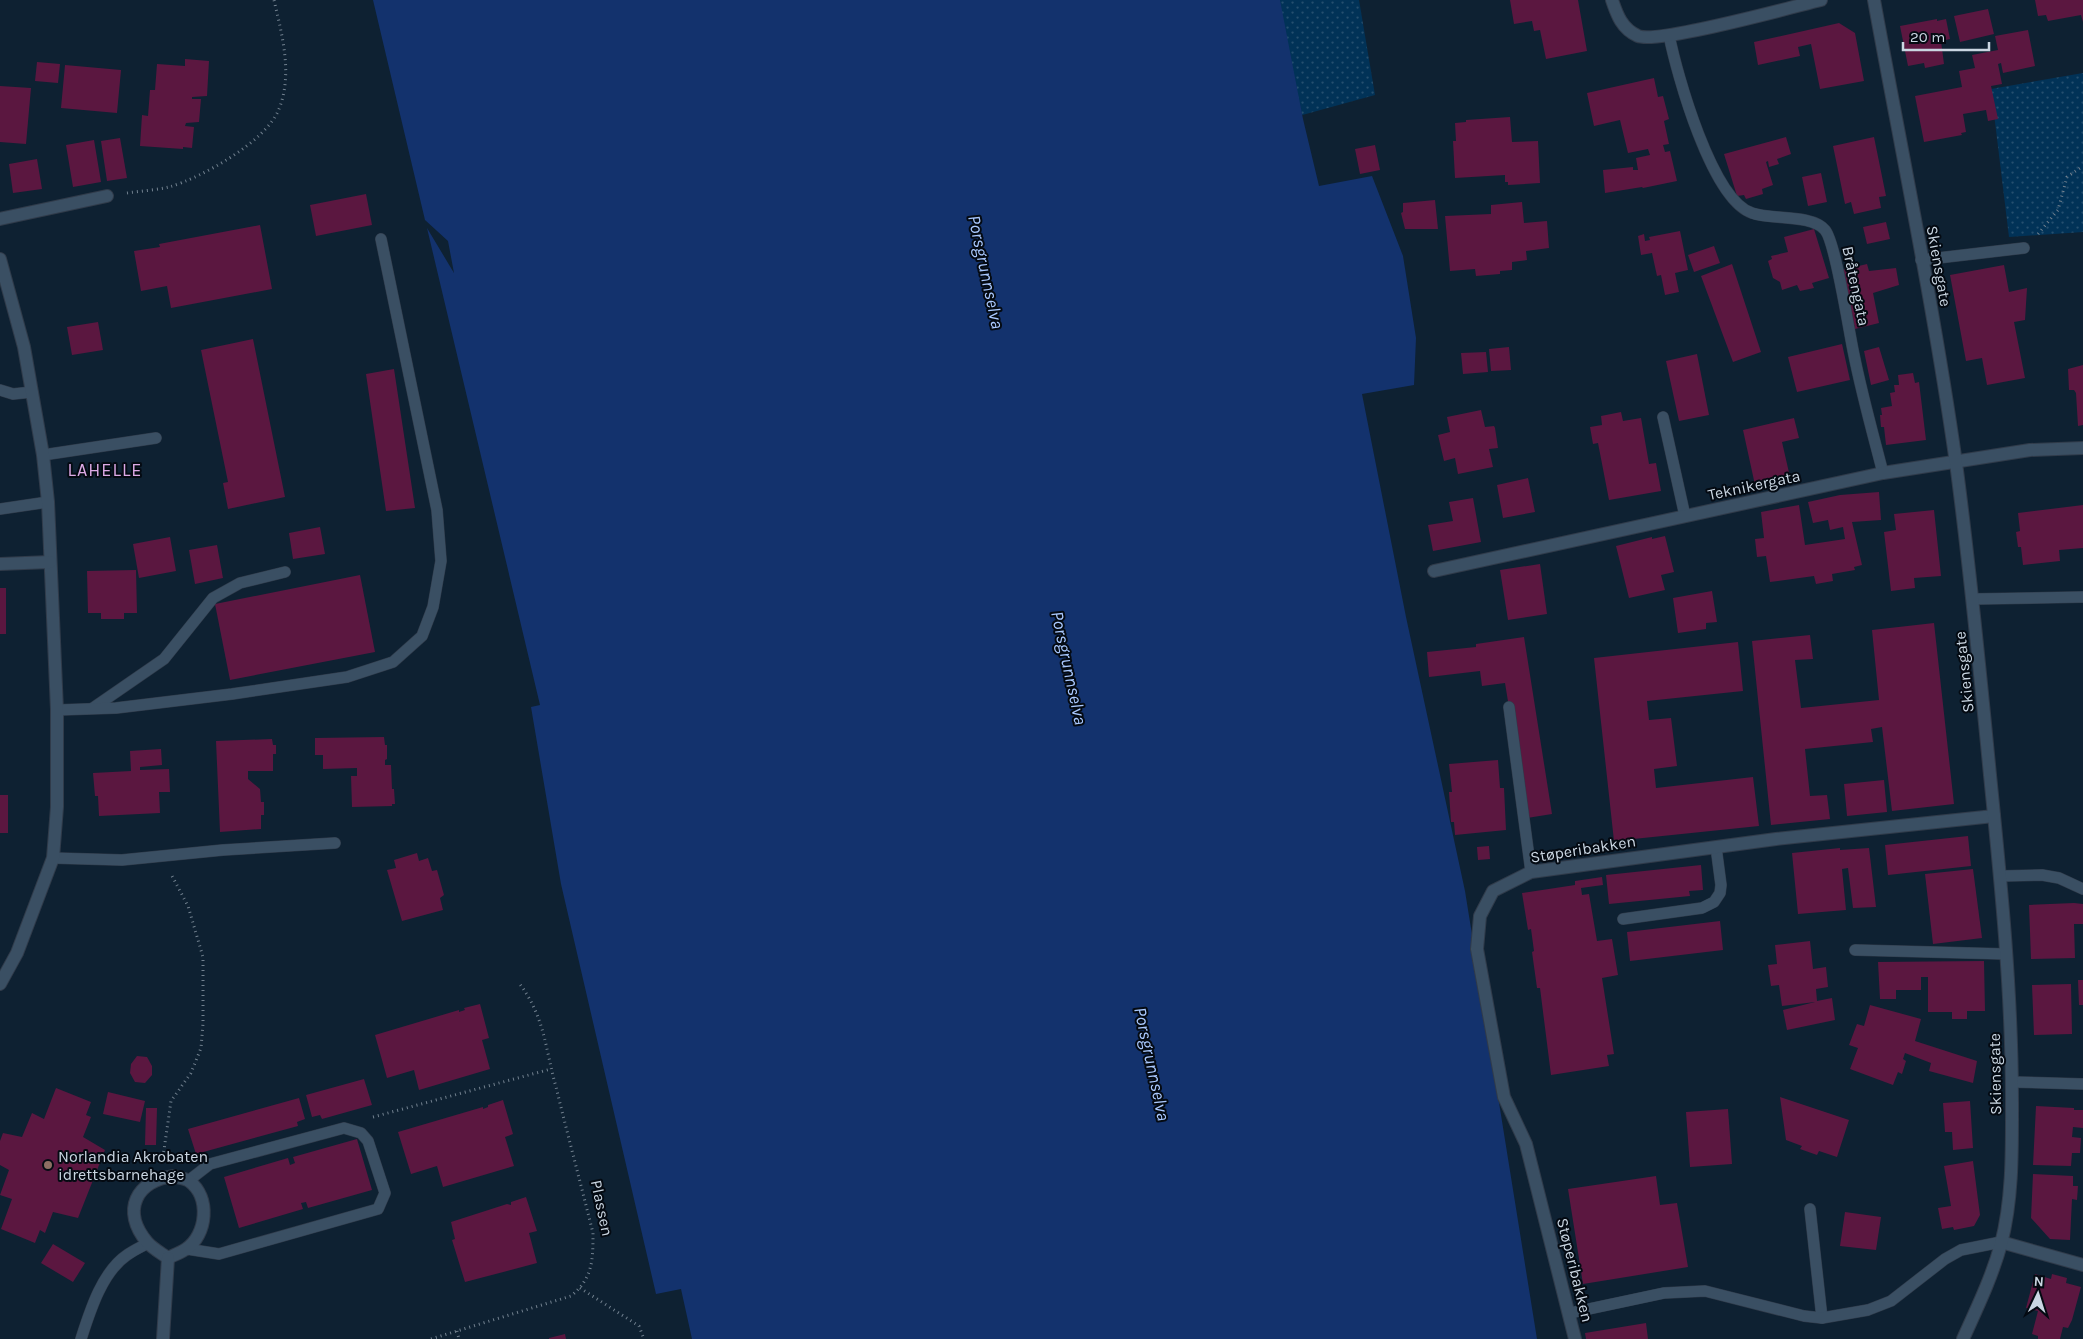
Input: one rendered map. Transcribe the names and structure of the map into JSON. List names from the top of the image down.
{
  "streets": {
    "street": ["Skiensgate", "Teknikergata", "Støperibakken"],
    "lane": ["Bråtengata"],
    "path": ["Plassen"]
  },
  "crossings": [
    ["Skiensgate", "Teknikergata"],
    ["Skiensgate", "Støperibakken"],
    ["Bråtengata", "Teknikergata"]
  ],
  "districts": ["LAHELLE"],
  "water": ["Porsgrunnselva"],
  "places": ["Norlandia Akrobaten idrettsbarnehage"],
  "scale_bar": "20 m",
  "north": "top"
}
